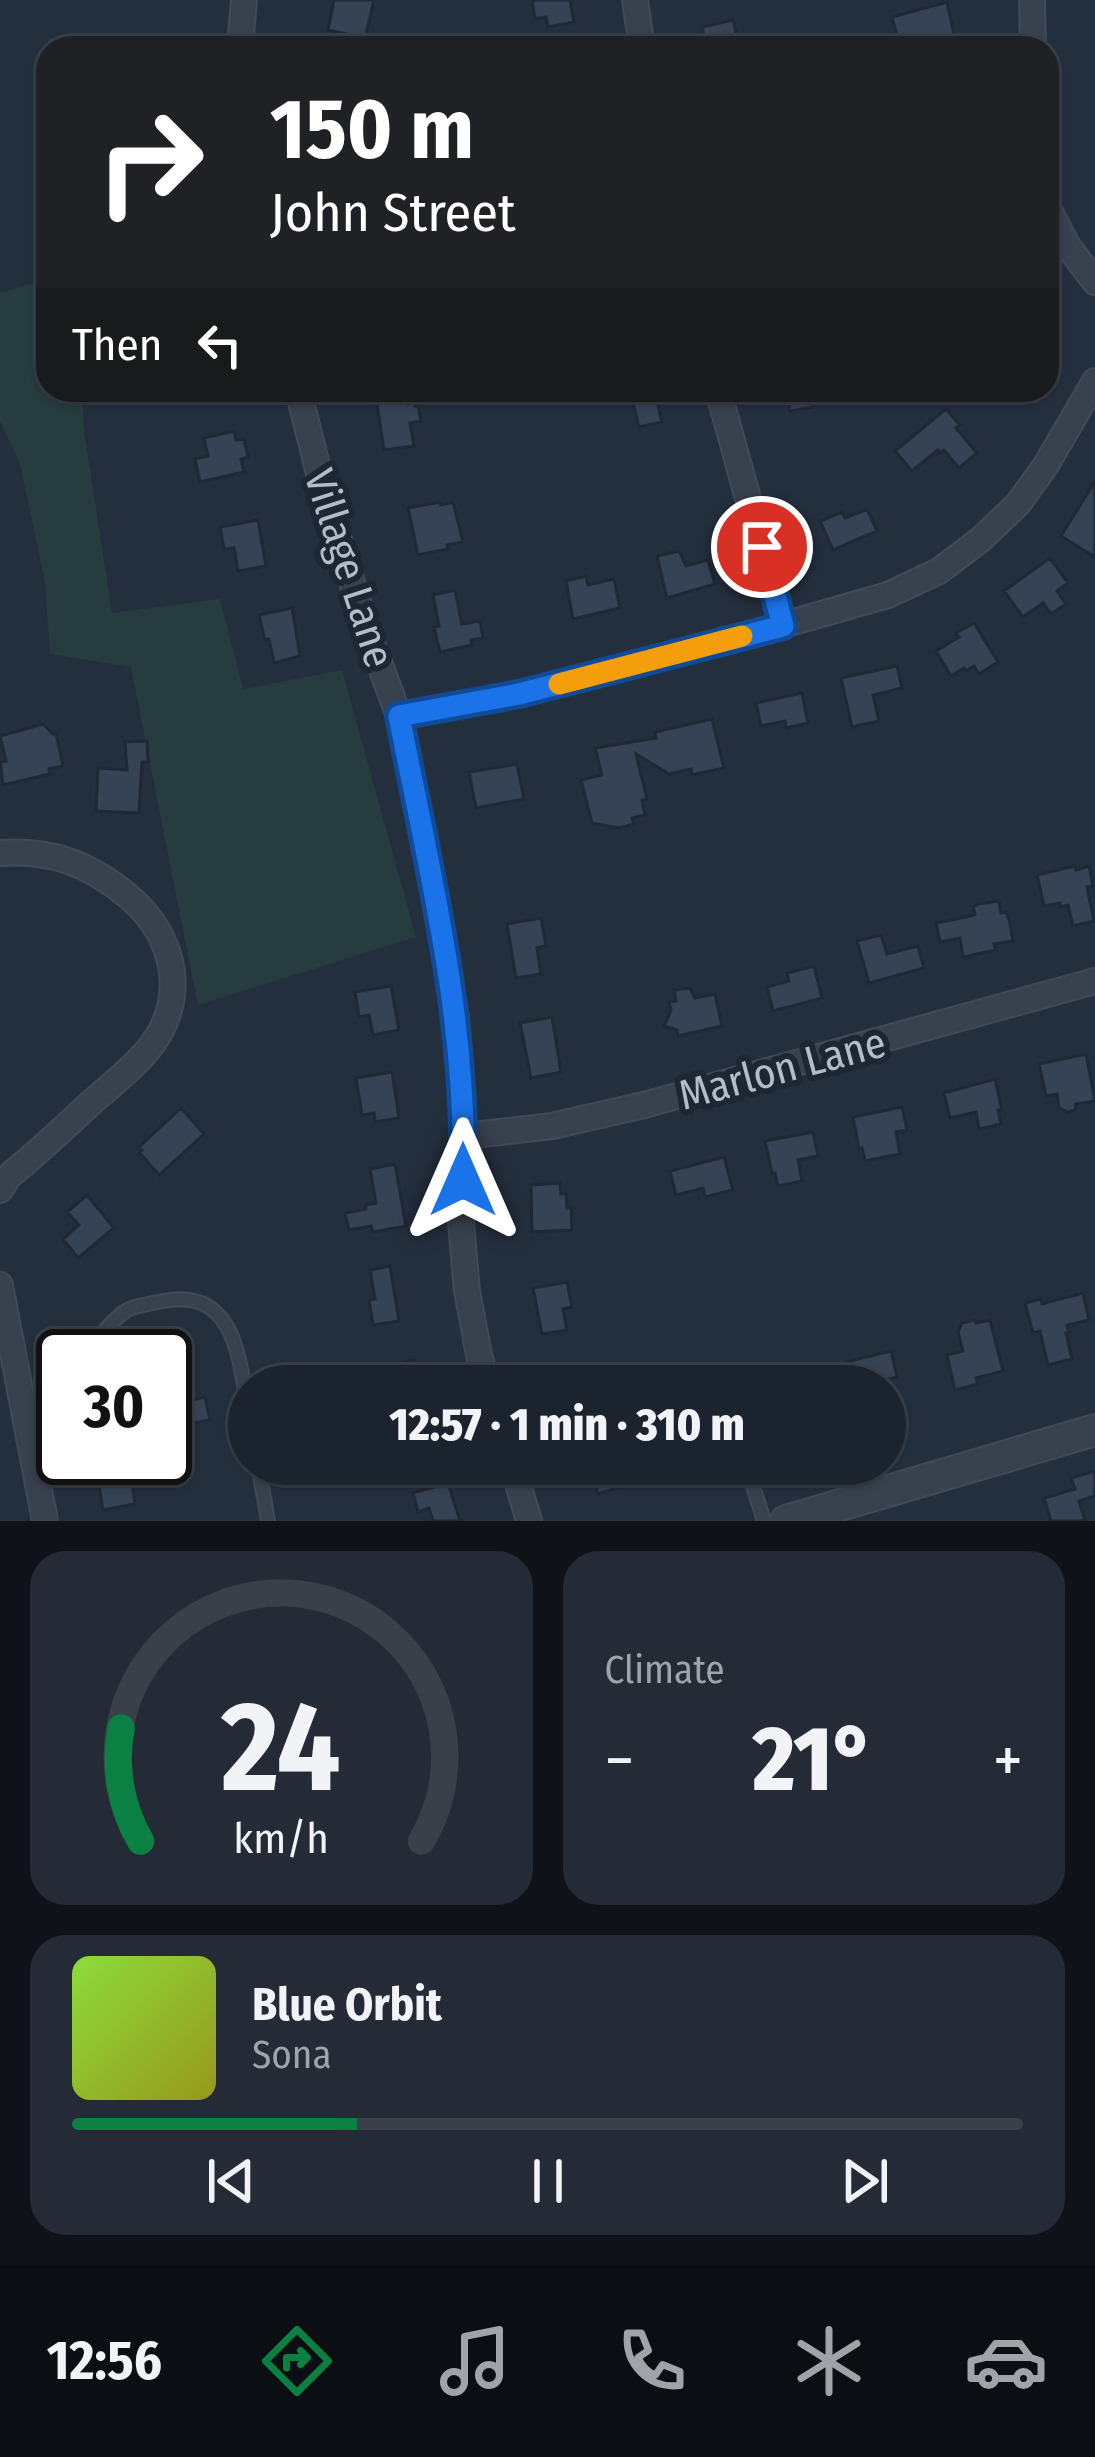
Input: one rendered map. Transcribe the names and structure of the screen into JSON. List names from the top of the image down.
{
  "streets": {
    "street": ["Village Lane", "Marlon Lane"]
  },
  "crossings": [
    ["Village Lane", "Marlon Lane"]
  ],
  "page": {
    "turn": ["150 m", "John Street"],
    "then": "Then",
    "limit": "30",
    "trip": "12:57 · 1 min · 310 m",
    "tile": "Climate",
    "heat": ["−", "21°", "+"],
    "song": ["Blue Orbit", "Sona"],
    "tabs": "12:56",
    "gauge": ["24", "km/h"]
  }
}
